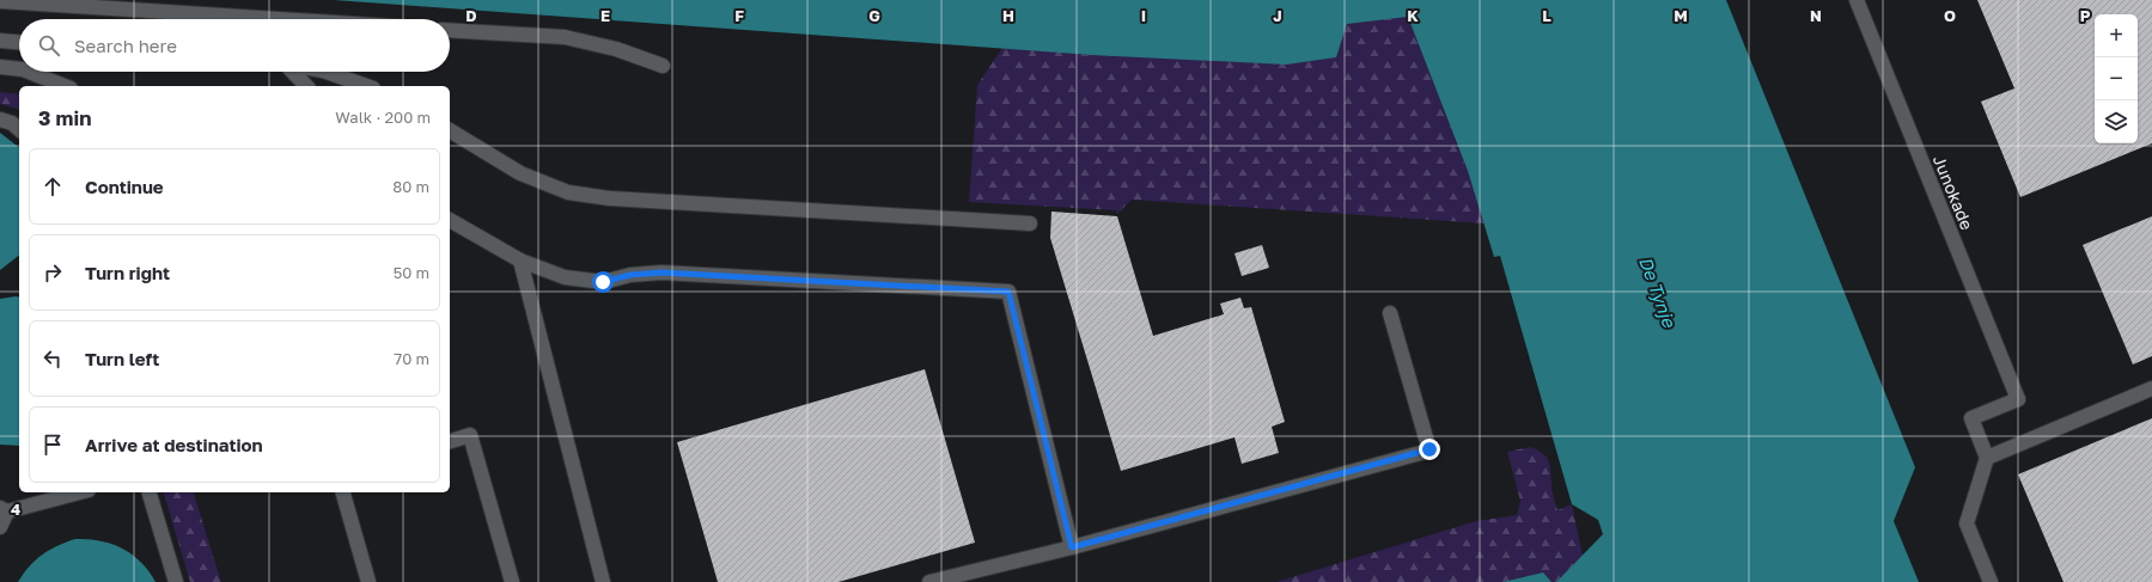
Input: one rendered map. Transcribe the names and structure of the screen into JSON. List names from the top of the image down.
{
  "streets": {
    "street": ["Junokade"]
  },
  "water": ["De Tynje"],
  "page": {
    "map_buttons": ["+", "−"],
    "search": "Search here",
    "heading": ["3 min", "Walk · 200 m"],
    "list": [
      ["Continue", "80 m"],
      ["Turn right", "50 m"],
      ["Turn left", "70 m"],
      "Arrive at destination"
    ]
  },
  "grid": {
    "columns": [
      "D",
      "E",
      "F",
      "G",
      "H",
      "I",
      "J",
      "K",
      "L",
      "M",
      "N",
      "O",
      "P"
    ],
    "rows": ["4"]
  }
}
